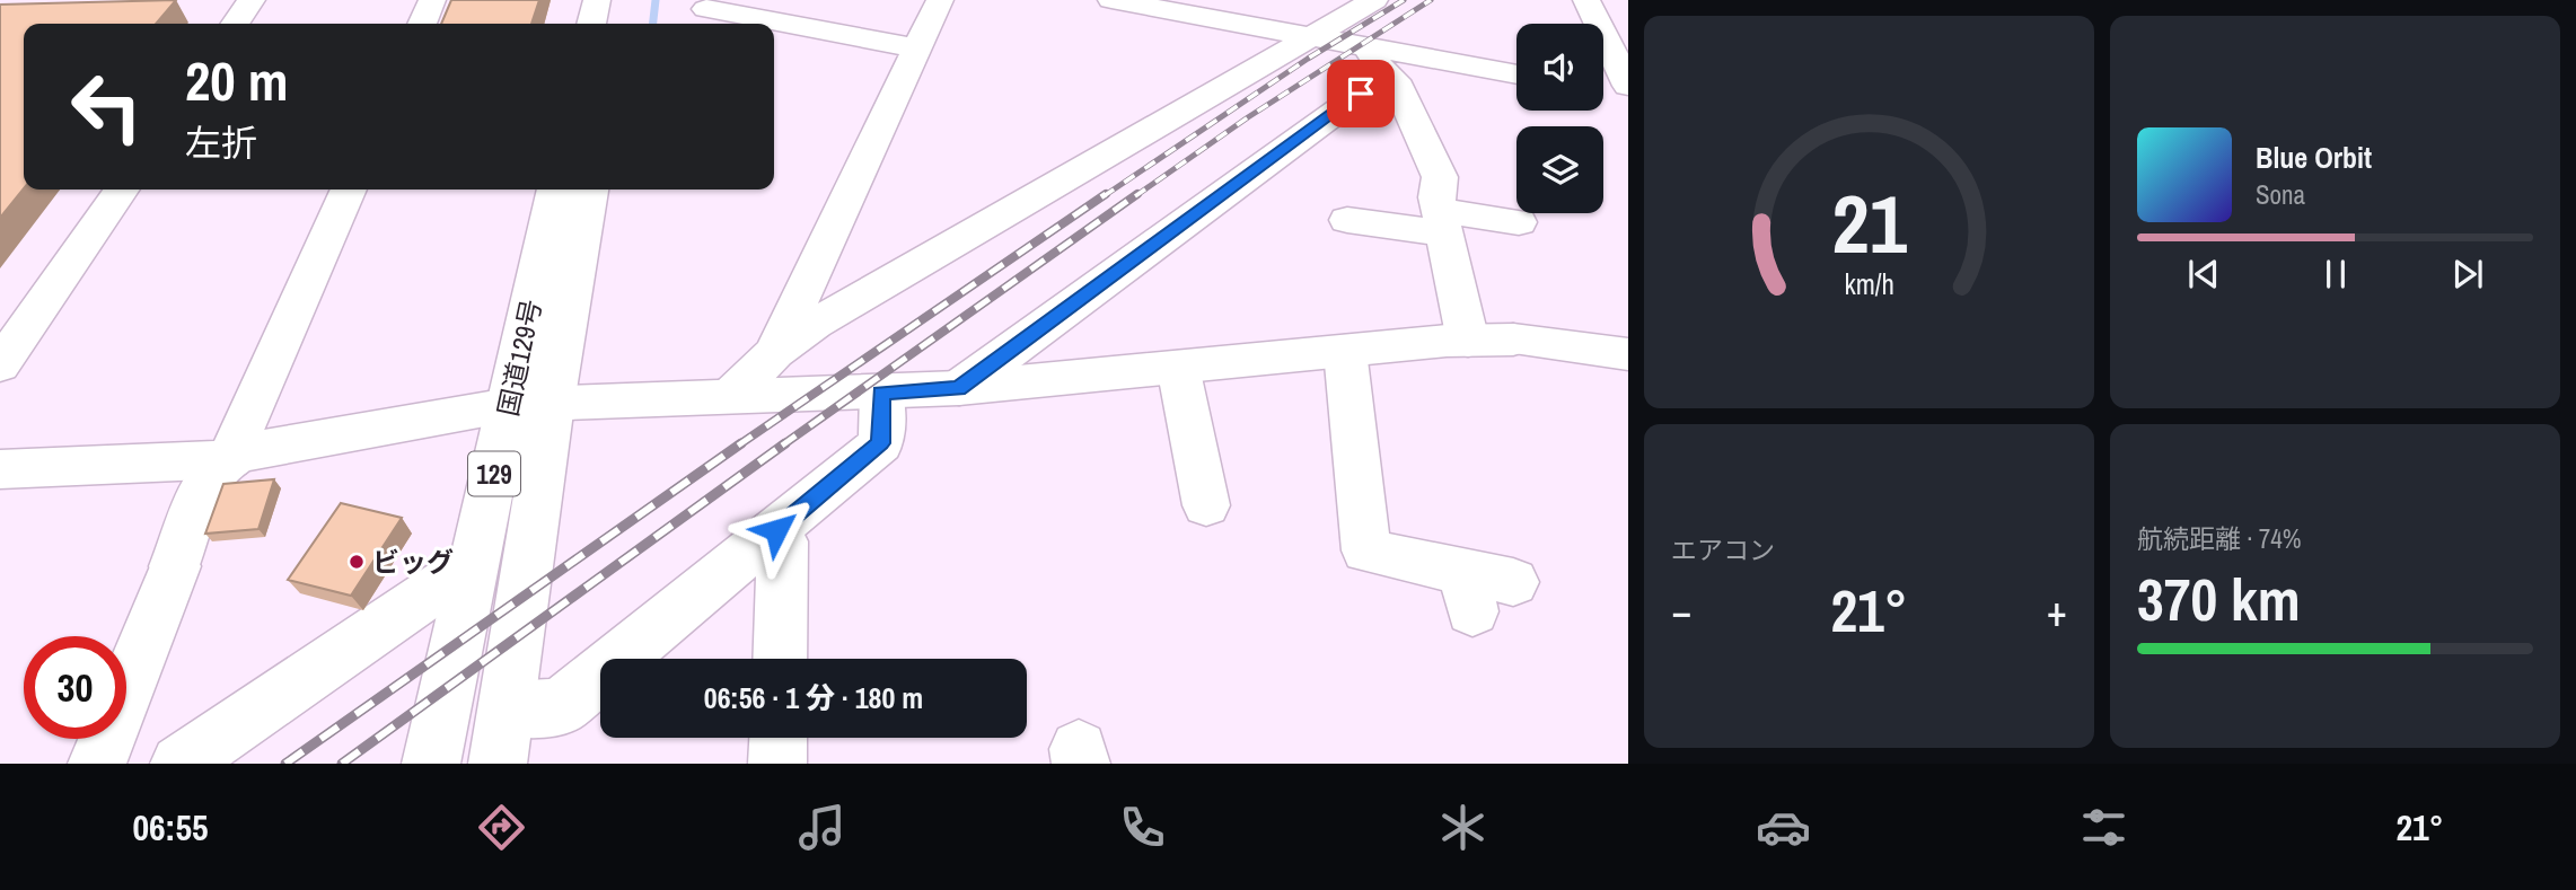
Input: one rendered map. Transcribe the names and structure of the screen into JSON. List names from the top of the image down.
{
  "streets": {
    "main road": ["国道129号", "129"]
  },
  "places": ["ビッグ"],
  "page": {
    "turn": ["20 m", "左折"],
    "song": ["Blue Orbit", "Sona"],
    "tile": [
      "エアコン",
      ["航続距離 · 74%", "370 km"]
    ],
    "heat": ["−", "21°", "+"],
    "limit": "30",
    "trip": "06:56 · 1 分 · 180 m",
    "tabs": ["06:55", "21°"],
    "gauge": ["21", "km/h"]
  }
}
